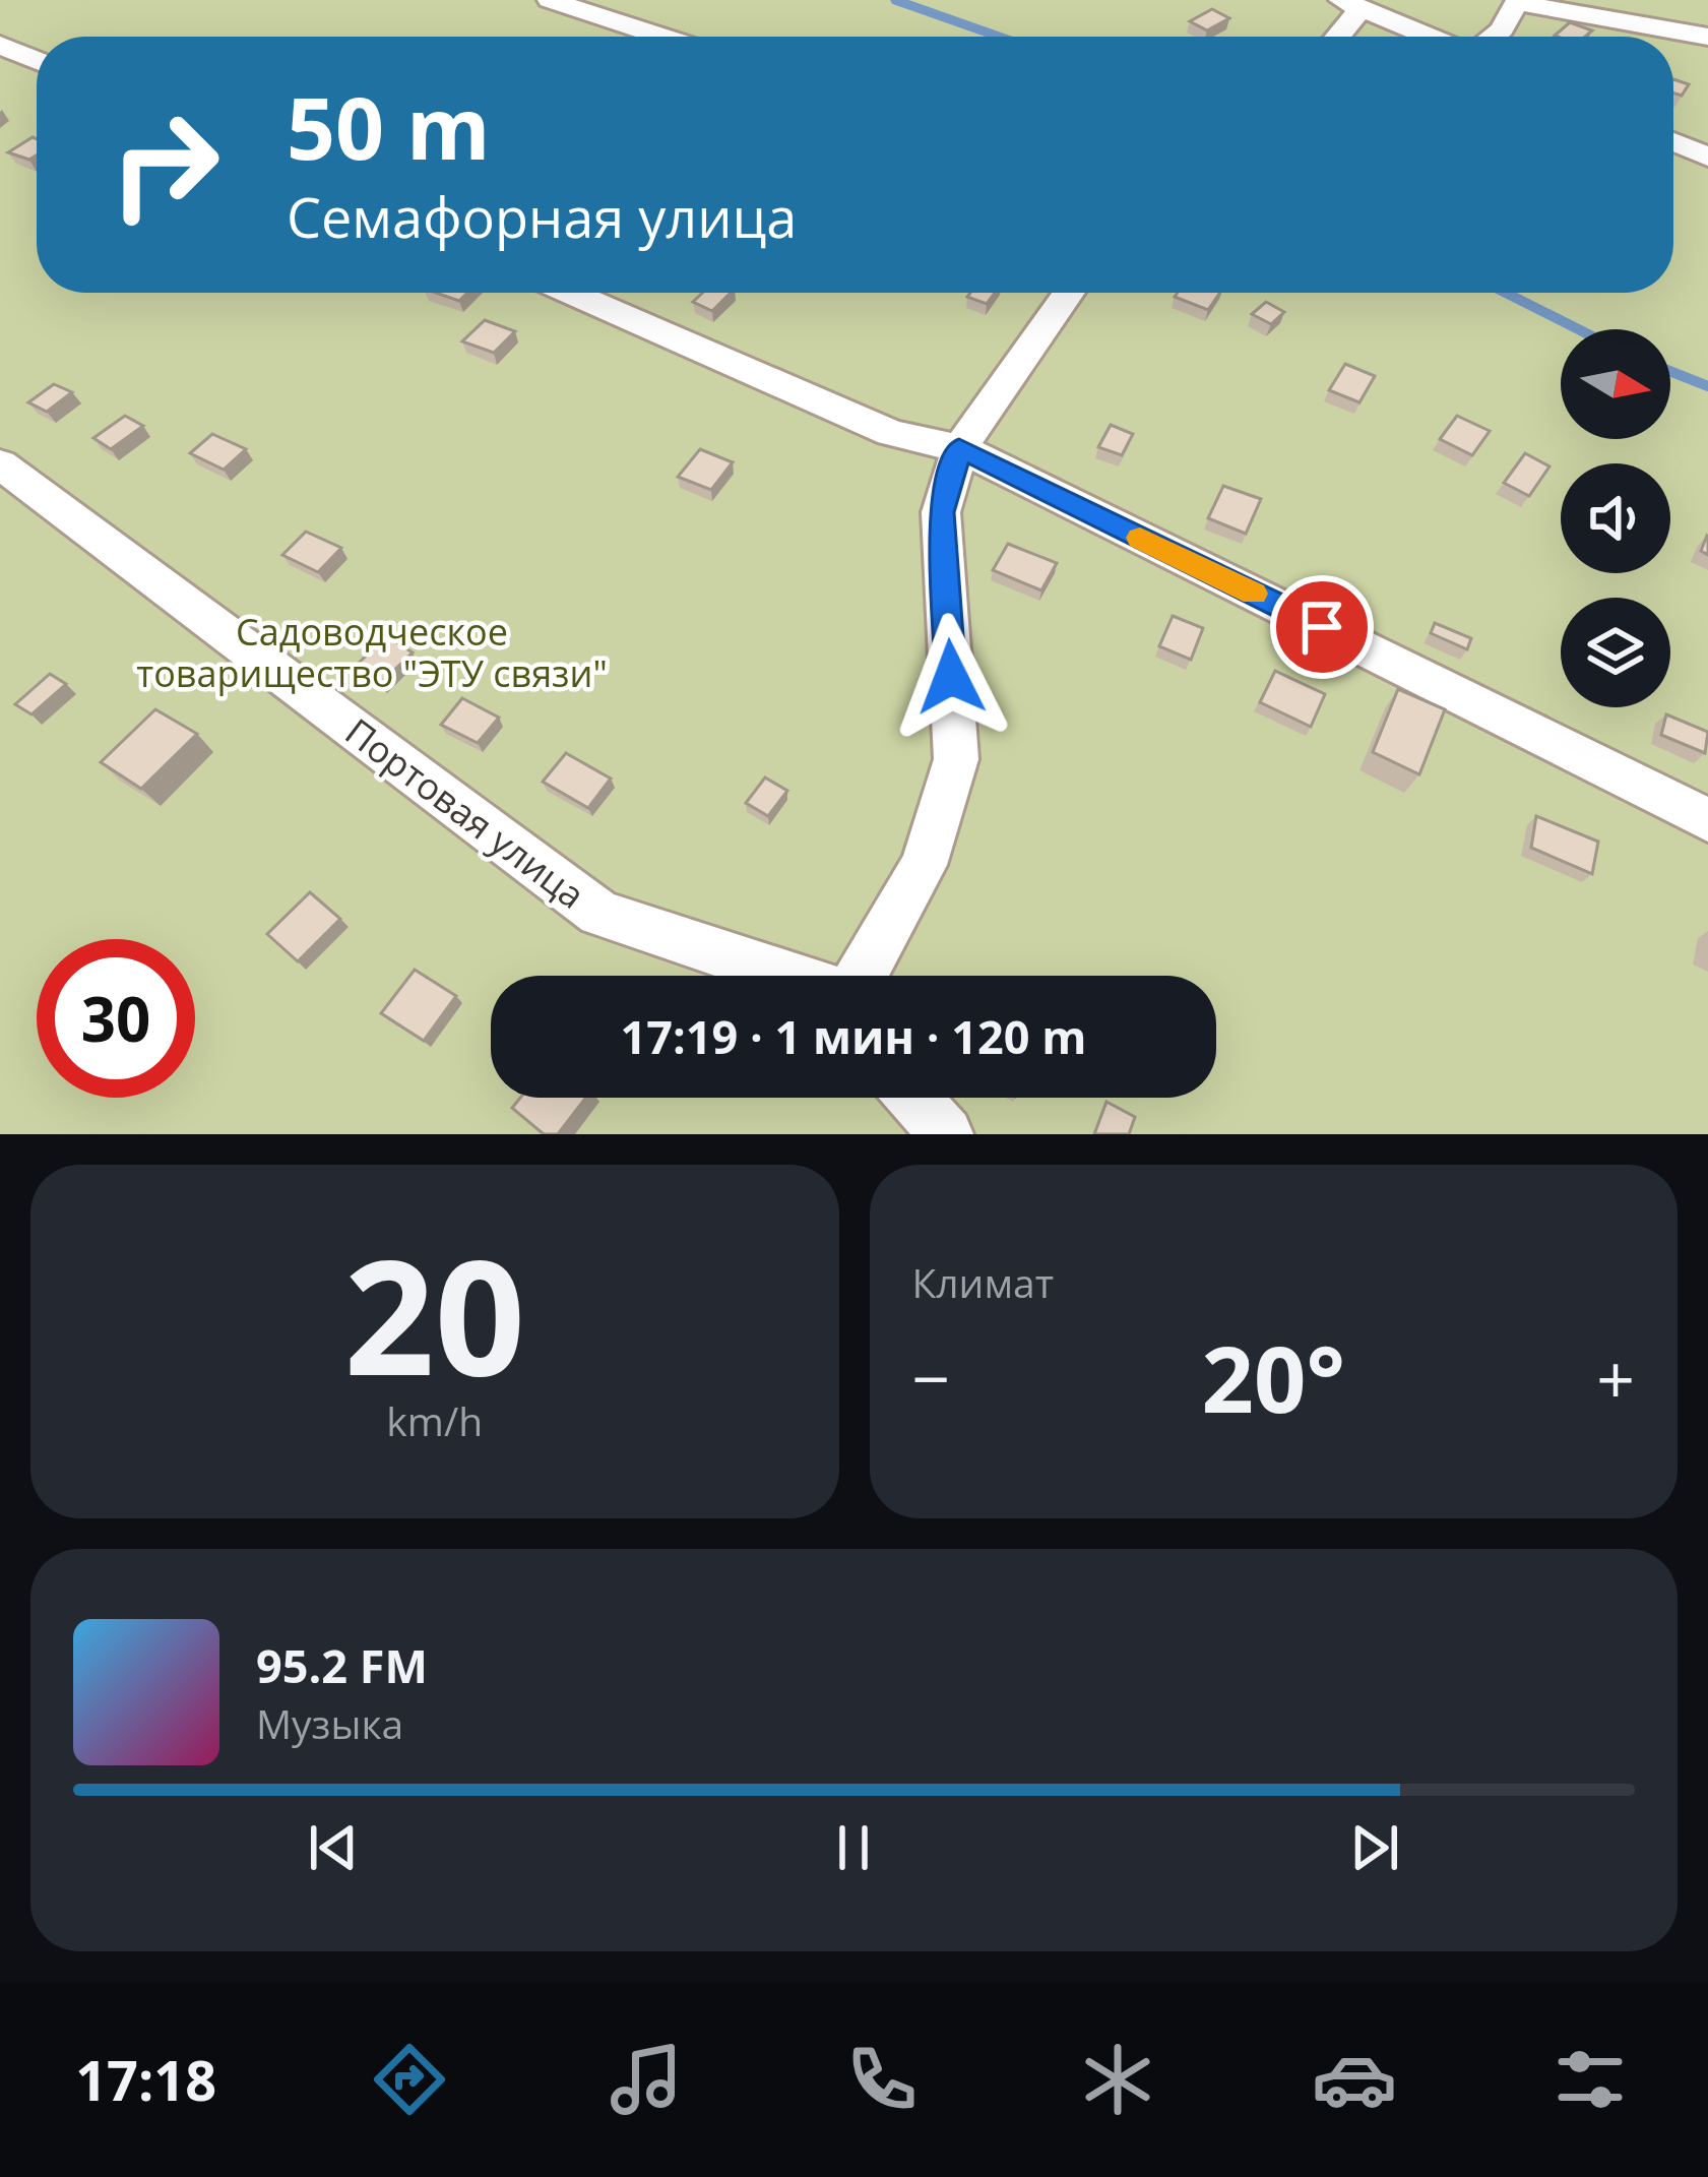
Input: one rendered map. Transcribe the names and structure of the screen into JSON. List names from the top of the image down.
{
  "streets": {
    "street": ["Портовая улица"]
  },
  "parks": ["Садоводческое товарищество \"ЭТУ связи\""],
  "north": "right",
  "page": {
    "turn": ["50 m", "Семафорная улица"],
    "limit": "30",
    "trip": "17:19 · 1 мин · 120 m",
    "tile": [
      ["20", "km/h"],
      "Климат"
    ],
    "heat": ["−", "20°", "+"],
    "song": ["95.2 FM", "Музыка"],
    "tabs": "17:18"
  }
}
